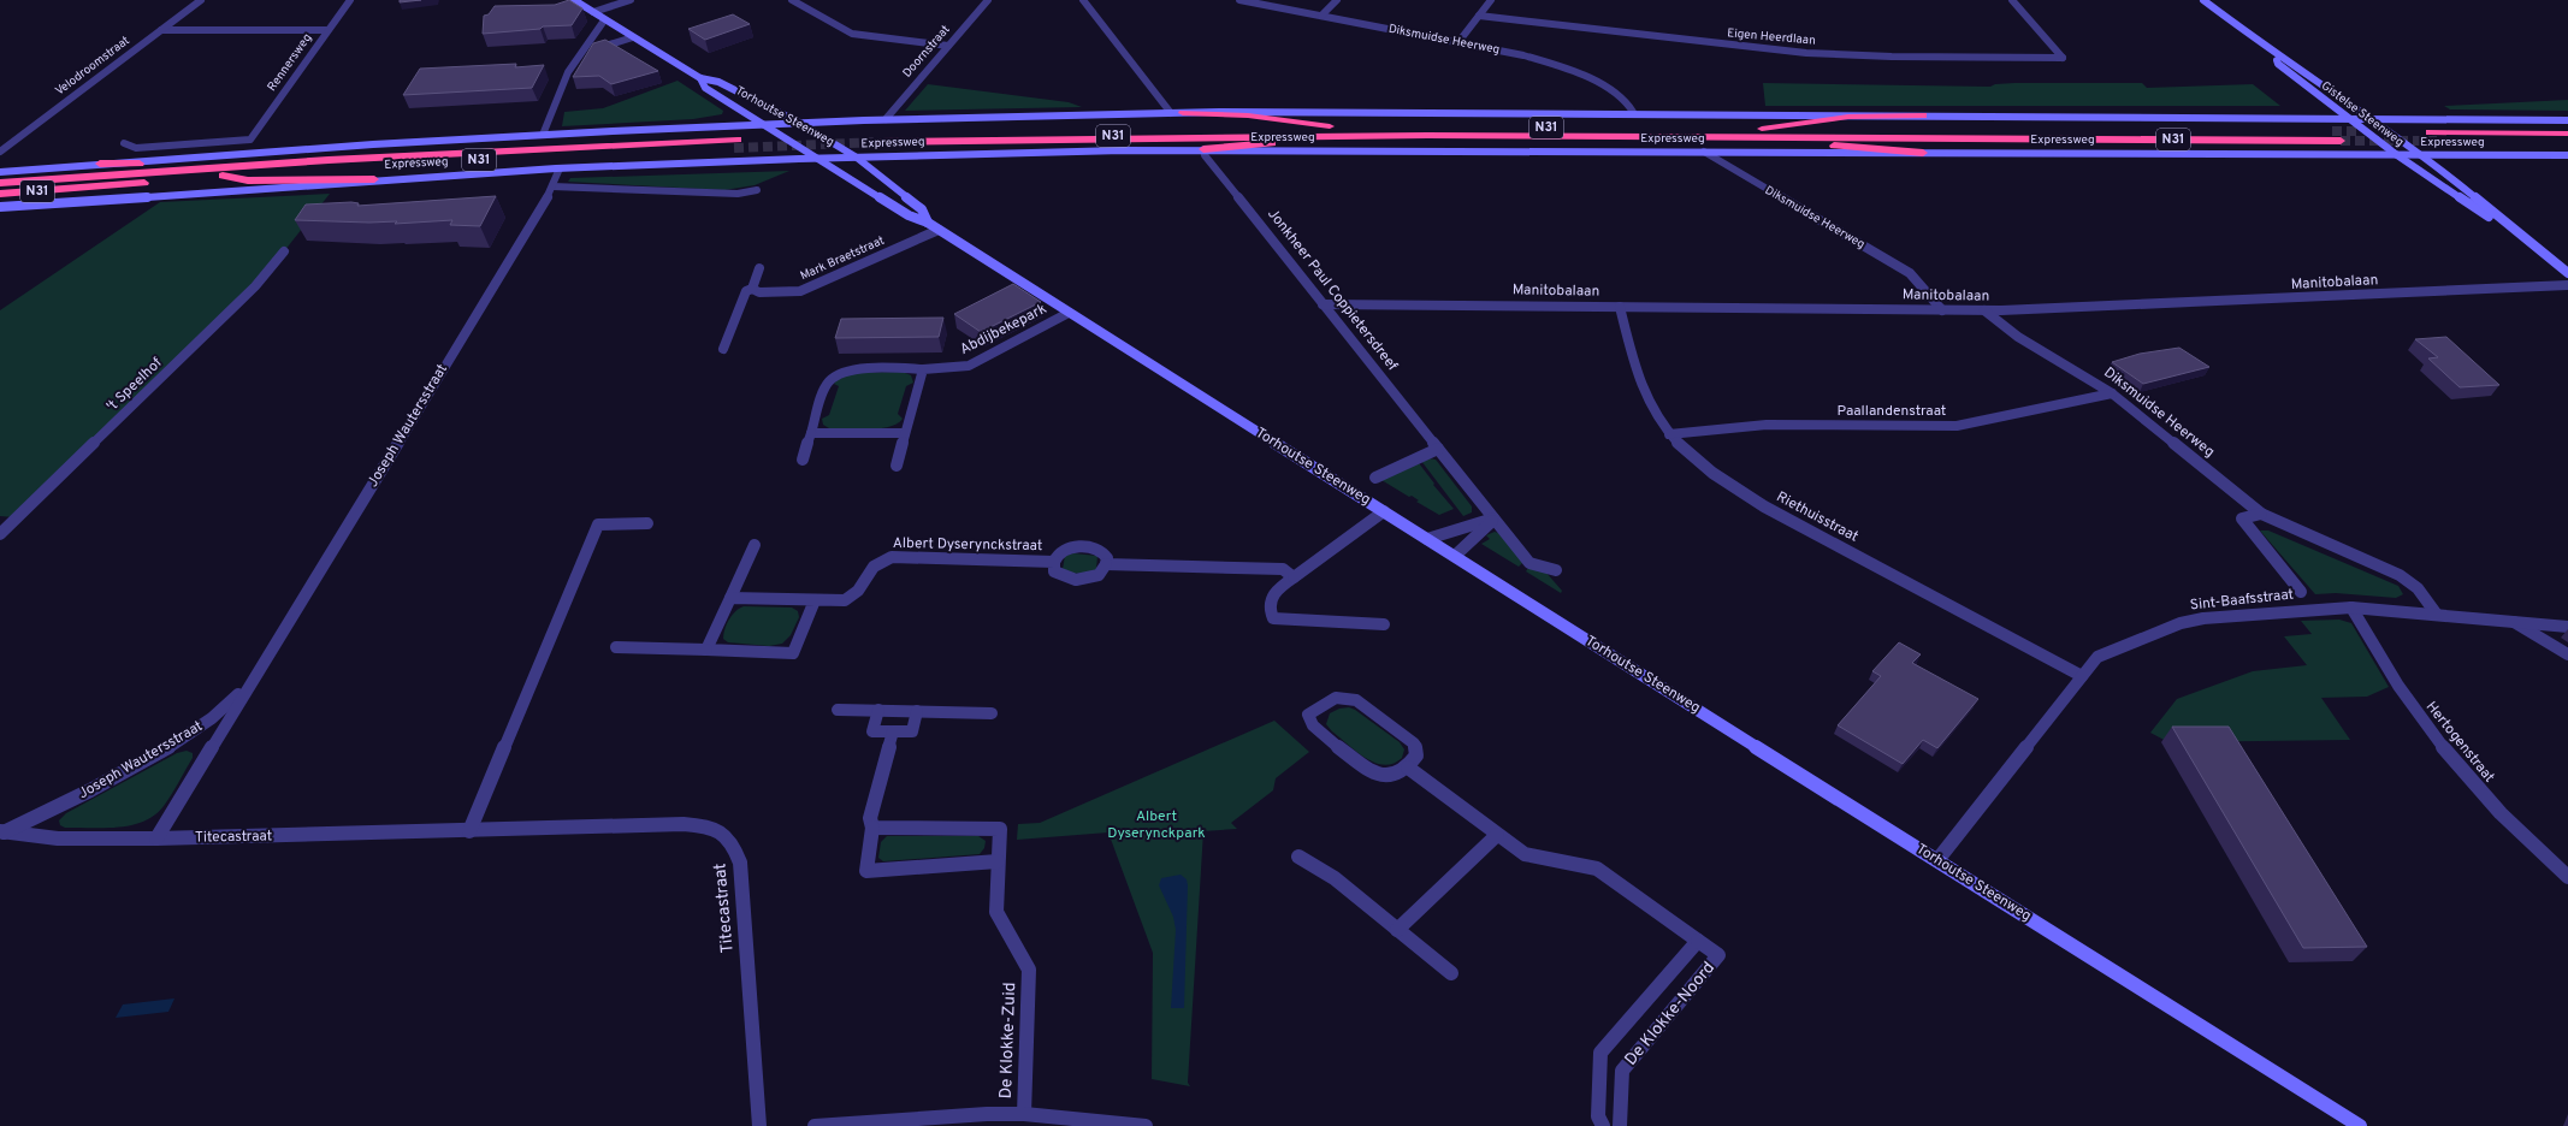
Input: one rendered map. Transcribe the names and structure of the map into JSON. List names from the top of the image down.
{
  "streets": {
    "highway": ["N31", "Expressweg"],
    "street": [
      "Eigen Heerdlaan",
      "Diksmuidse Heerweg",
      "Doornstraat",
      "Rennersweg",
      "Velodroomstraat",
      "Gistelse Steenweg",
      "Torhoutse Steenweg",
      "Mark Braetstraat",
      "Manitobalaan",
      "Jonkheer Paul Coppietersdreef",
      "Abdijbekepark",
      "'t Speelhof",
      "Paallandenstraat",
      "Joseph Wautersstraat",
      "Riethuisstraat",
      "Albert Dyserynckstraat",
      "Sint-Baafsstraat",
      "Hertogenstraat",
      "Titecastraat",
      "De Klokke-Noord",
      "De Klokke-Zuid"
    ]
  },
  "crossings": [
    ["Diksmuidse Heerweg", "Expressweg"],
    ["Diksmuidse Heerweg", "Manitobalaan"],
    ["Diksmuidse Heerweg", "Paallandenstraat"],
    ["Diksmuidse Heerweg", "Sint-Baafsstraat"],
    ["Doornstraat", "Expressweg"],
    ["Rennersweg", "Velodroomstraat"],
    ["Gistelse Steenweg", "Expressweg"],
    ["Torhoutse Steenweg", "Expressweg"],
    ["Torhoutse Steenweg", "Mark Braetstraat"],
    ["Torhoutse Steenweg", "Abdijbekepark"],
    ["Torhoutse Steenweg", "Sint-Baafsstraat"],
    ["Expressweg", "Jonkheer Paul Coppietersdreef"],
    ["Expressweg", "Joseph Wautersstraat"],
    ["Manitobalaan", "Jonkheer Paul Coppietersdreef"],
    ["Manitobalaan", "Riethuisstraat"],
    ["Paallandenstraat", "Riethuisstraat"],
    ["Joseph Wautersstraat", "Titecastraat"],
    ["Riethuisstraat", "Sint-Baafsstraat"],
    ["Sint-Baafsstraat", "Hertogenstraat"]
  ],
  "parks": ["Albert Dyserynckpark"]
}
